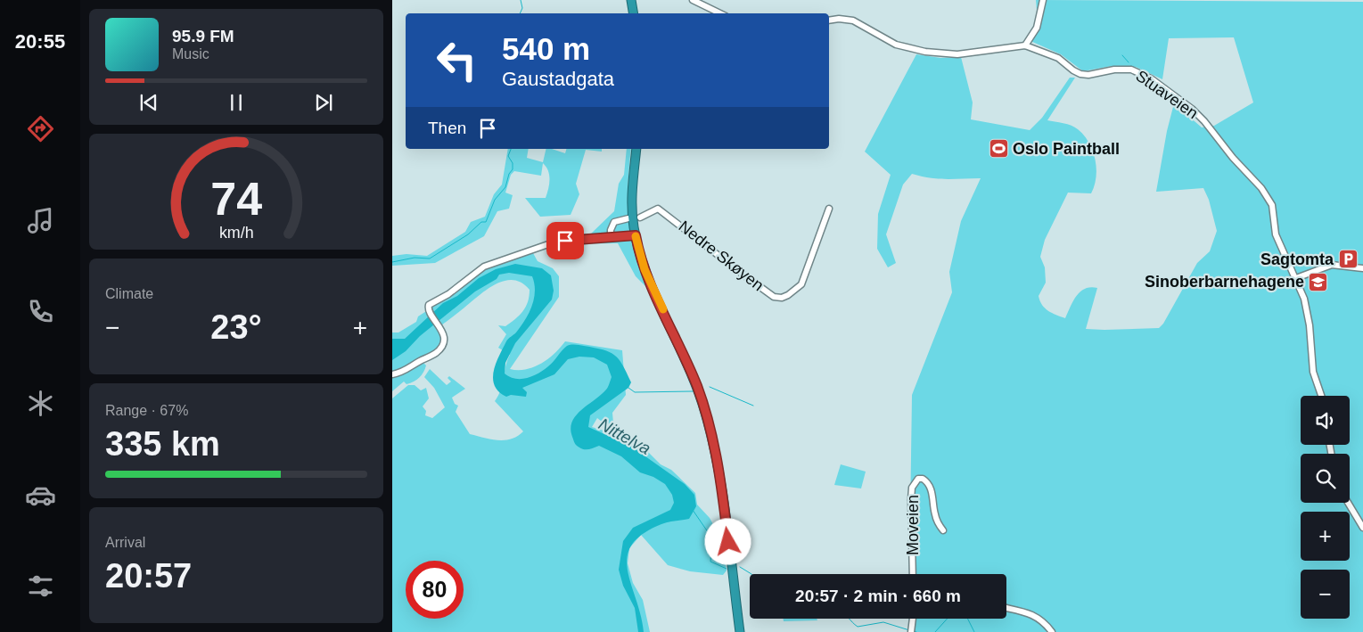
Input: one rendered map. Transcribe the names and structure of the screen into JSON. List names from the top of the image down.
{
  "streets": {
    "street": ["Stuaveien", "Nedre Skøyen", "Moveien"]
  },
  "water": ["Nittelva"],
  "places": {
    "sports": ["Oslo Paintball"],
    "parking": ["Sagtomta"],
    "school or university": ["Sinoberbarnehagene"]
  },
  "page": {
    "tabs": "20:55",
    "turn": ["540 m", "Gaustadgata"],
    "song": ["95.9 FM", "Music"],
    "then": "Then",
    "tile": [
      "Climate",
      ["Range · 67%", "335 km"],
      ["Arrival", "20:57"]
    ],
    "heat": ["−", "23°", "+"],
    "map_buttons": ["+", "−"],
    "limit": "80",
    "trip": "20:57 · 2 min · 660 m",
    "gauge": ["74", "km/h"]
  }
}
